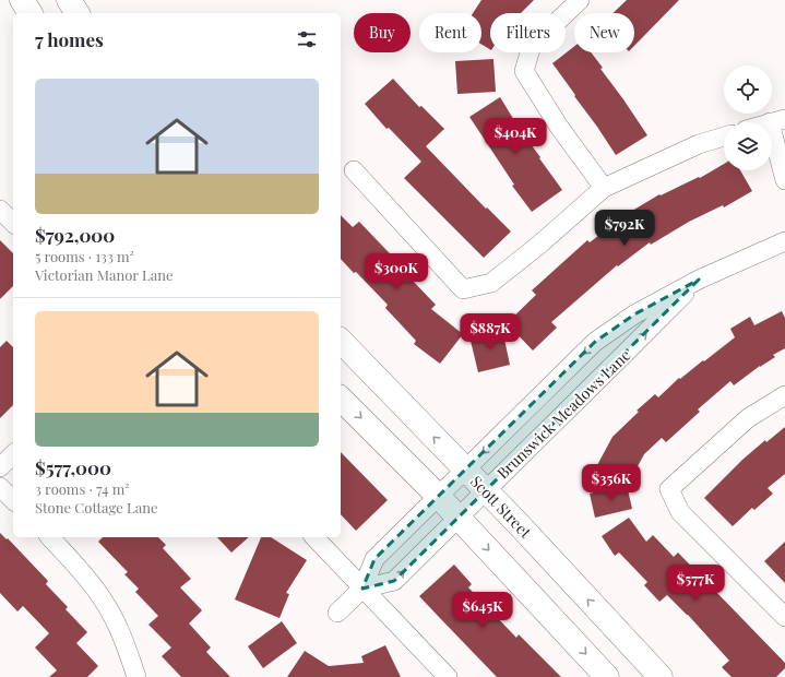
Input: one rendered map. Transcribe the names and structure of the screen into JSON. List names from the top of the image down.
{
  "streets": {
    "main road": ["Scott Street"],
    "street": ["Brunswick Meadows Lane"]
  },
  "crossings": [
    ["Brunswick Meadows Lane", "Scott Street"]
  ],
  "page": {
    "chip": [
      "Buy",
      "Rent",
      "Filters",
      "New"
    ],
    "heading": "7 homes",
    "list": [
      {
        "name": "$792,000",
        "note": "5 rooms · 133 m² · Victorian Manor Lane"
      },
      {
        "name": "$577,000",
        "note": "3 rooms · 74 m² · Stone Cottage Lane"
      }
    ],
    "price": [
      "$404K",
      "$792K",
      "$300K",
      "$887K",
      "$356K",
      "$577K",
      "$645K"
    ]
  }
}
